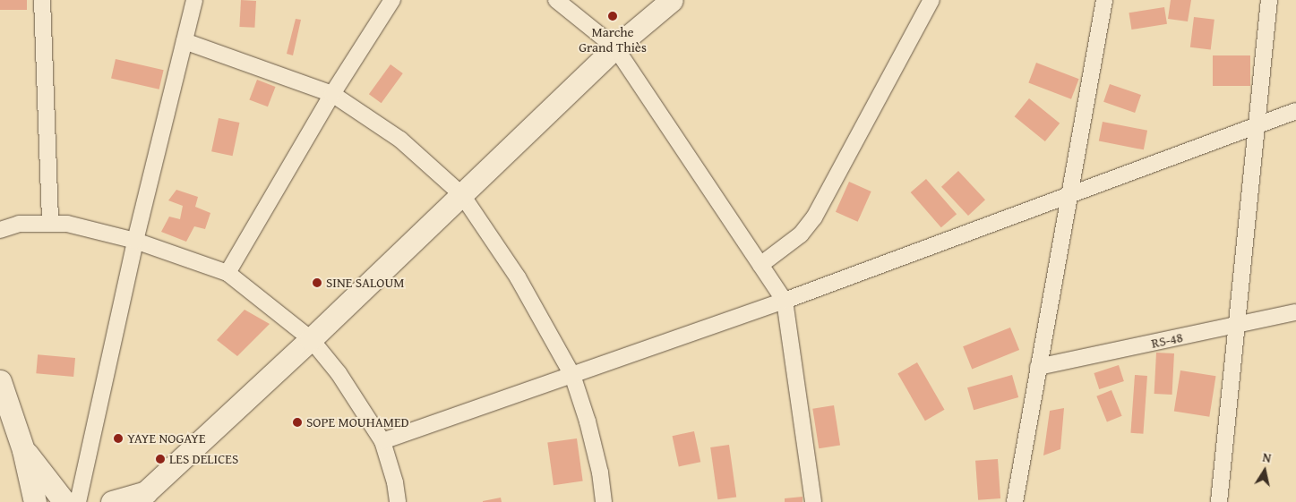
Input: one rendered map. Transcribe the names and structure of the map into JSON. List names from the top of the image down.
{
  "streets": {
    "street": ["RS-48"]
  },
  "places": [
    "Marche Grand Thiès",
    "SINE SALOUM",
    "SOPE MOUHAMED",
    "YAYE NOGAYE",
    "LES DELICES"
  ],
  "north": "top"
}
